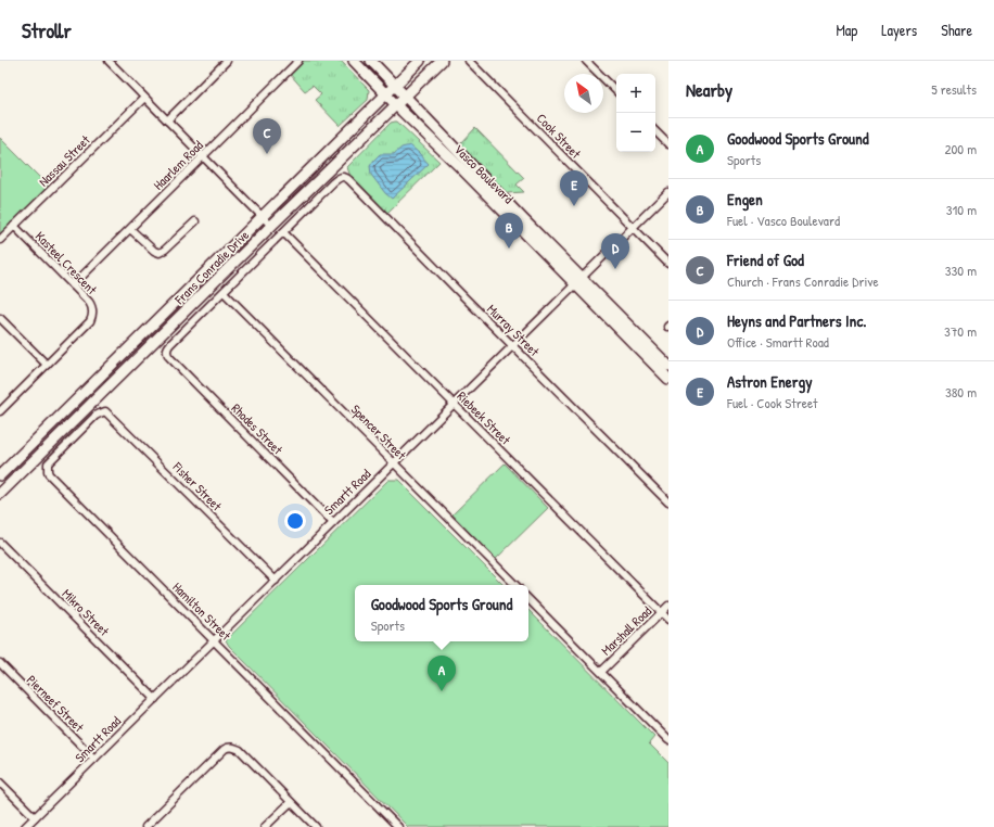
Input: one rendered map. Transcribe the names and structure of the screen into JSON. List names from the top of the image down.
{
  "streets": {
    "main road": ["Vasco Boulevard", "Frans Conradie Drive"],
    "street": [
      "Cook Street",
      "Nassau Street",
      "Haarlem Road",
      "Kasteel Crescent",
      "Murray Street",
      "Riebeek Street",
      "Rhodes Street",
      "Spencer Street",
      "Fisher Street",
      "Smartt Road",
      "Hamilton Street",
      "Mikro Street",
      "Marshall Road",
      "Pierneef Street"
    ]
  },
  "crossings": [
    ["Cook Street", "Smartt Road"],
    ["Nassau Street", "Kasteel Crescent"],
    ["Haarlem Road", "Kasteel Crescent"],
    ["Vasco Boulevard", "Frans Conradie Drive"],
    ["Vasco Boulevard", "Smartt Road"],
    ["Murray Street", "Riebeek Street"],
    ["Murray Street", "Smartt Road"],
    ["Riebeek Street", "Smartt Road"],
    ["Riebeek Street", "Marshall Road"],
    ["Rhodes Street", "Spencer Street"],
    ["Rhodes Street", "Smartt Road"],
    ["Spencer Street", "Smartt Road"],
    ["Fisher Street", "Smartt Road"],
    ["Fisher Street", "Hamilton Street"],
    ["Smartt Road", "Hamilton Street"],
    ["Smartt Road", "Mikro Street"],
    ["Smartt Road", "Pierneef Street"]
  ],
  "north": "top left",
  "page": {
    "header": "Strollr",
    "nav": ["Map", "Layers", "Share"],
    "heading": ["Nearby", "5 results"],
    "map_buttons": ["+", "−"],
    "list": [
      {
        "mark": "A",
        "name": "Goodwood Sports Ground",
        "note": "Sports",
        "value": "200 m"
      },
      {
        "mark": "B",
        "name": "Engen",
        "note": "Fuel · Vasco Boulevard",
        "value": "310 m"
      },
      {
        "mark": "C",
        "name": "Friend of God",
        "note": "Church · Frans Conradie Drive",
        "value": "330 m"
      },
      {
        "mark": "D",
        "name": "Heyns and Partners Inc.",
        "note": "Office · Smartt Road",
        "value": "370 m"
      },
      {
        "mark": "E",
        "name": "Astron Energy",
        "note": "Fuel · Cook Street",
        "value": "380 m"
      }
    ],
    "pins": [
      "C",
      "E",
      "B",
      "D",
      "A"
    ],
    "popup": ["Goodwood Sports Ground", "Sports"]
  }
}
